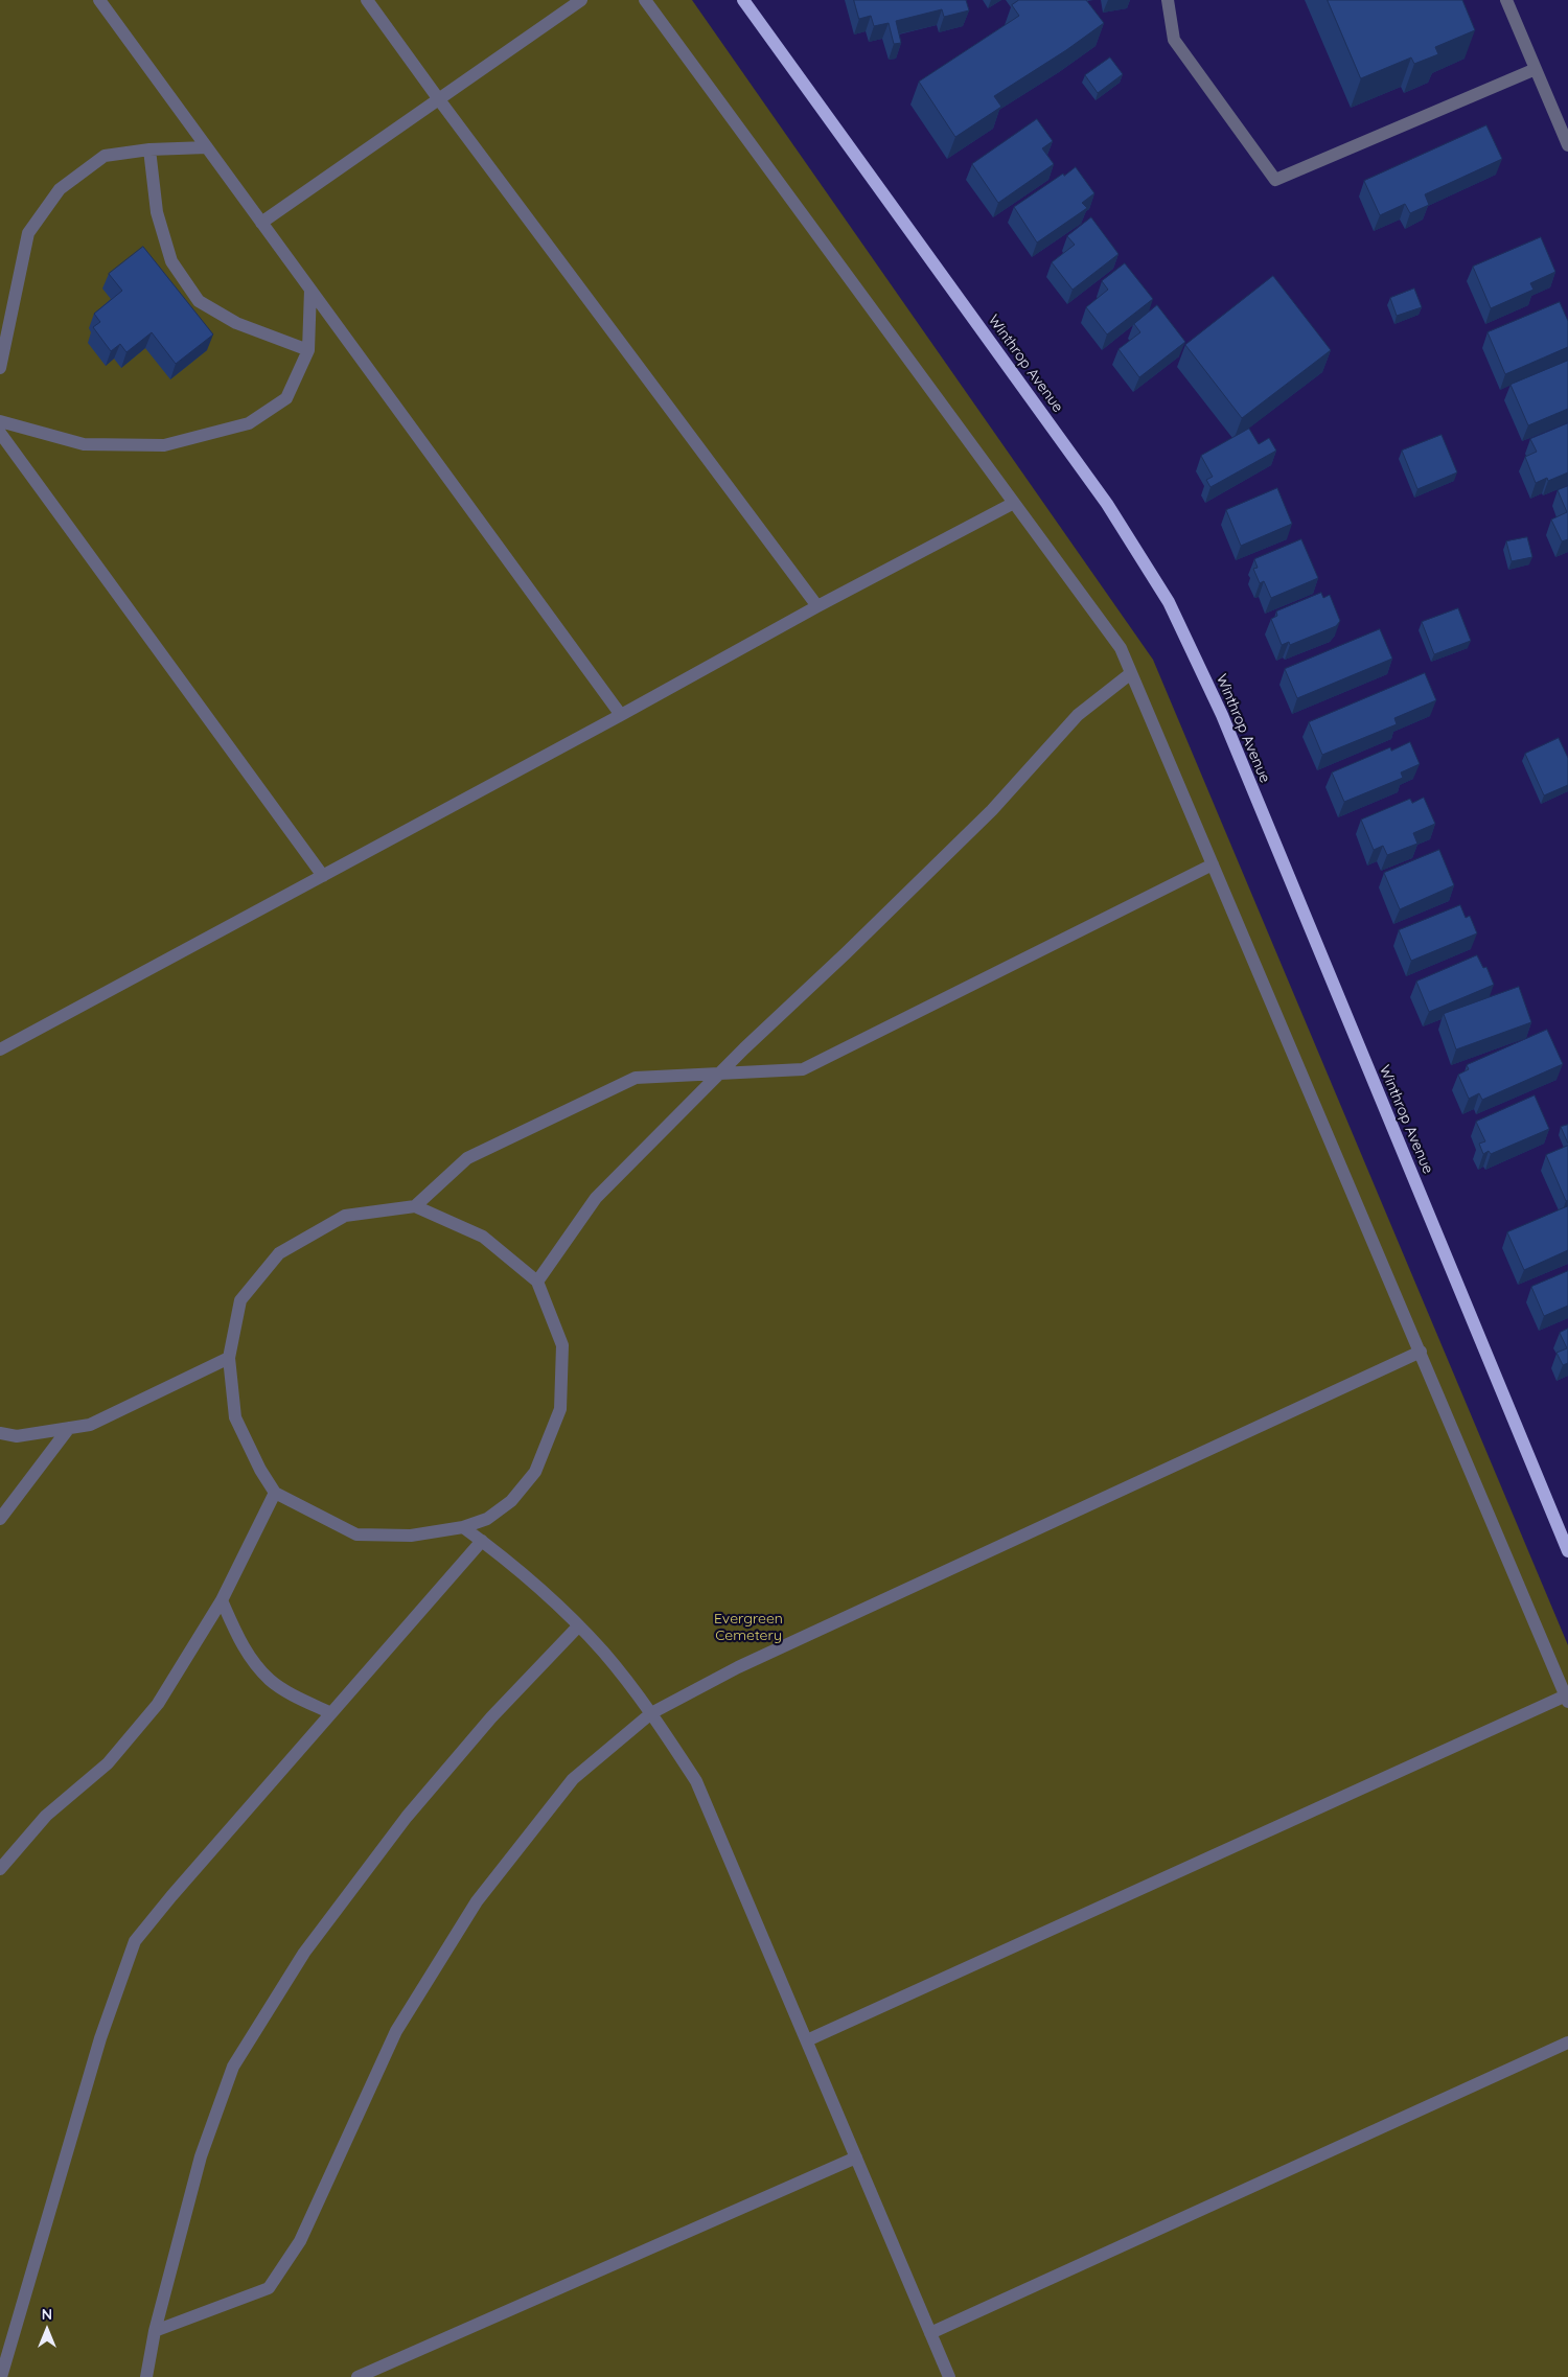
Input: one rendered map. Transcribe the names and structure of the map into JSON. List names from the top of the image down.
{
  "streets": {
    "main road": ["Winthrop Avenue"]
  },
  "parks": ["Evergreen Cemetery"],
  "north": "top"
}
